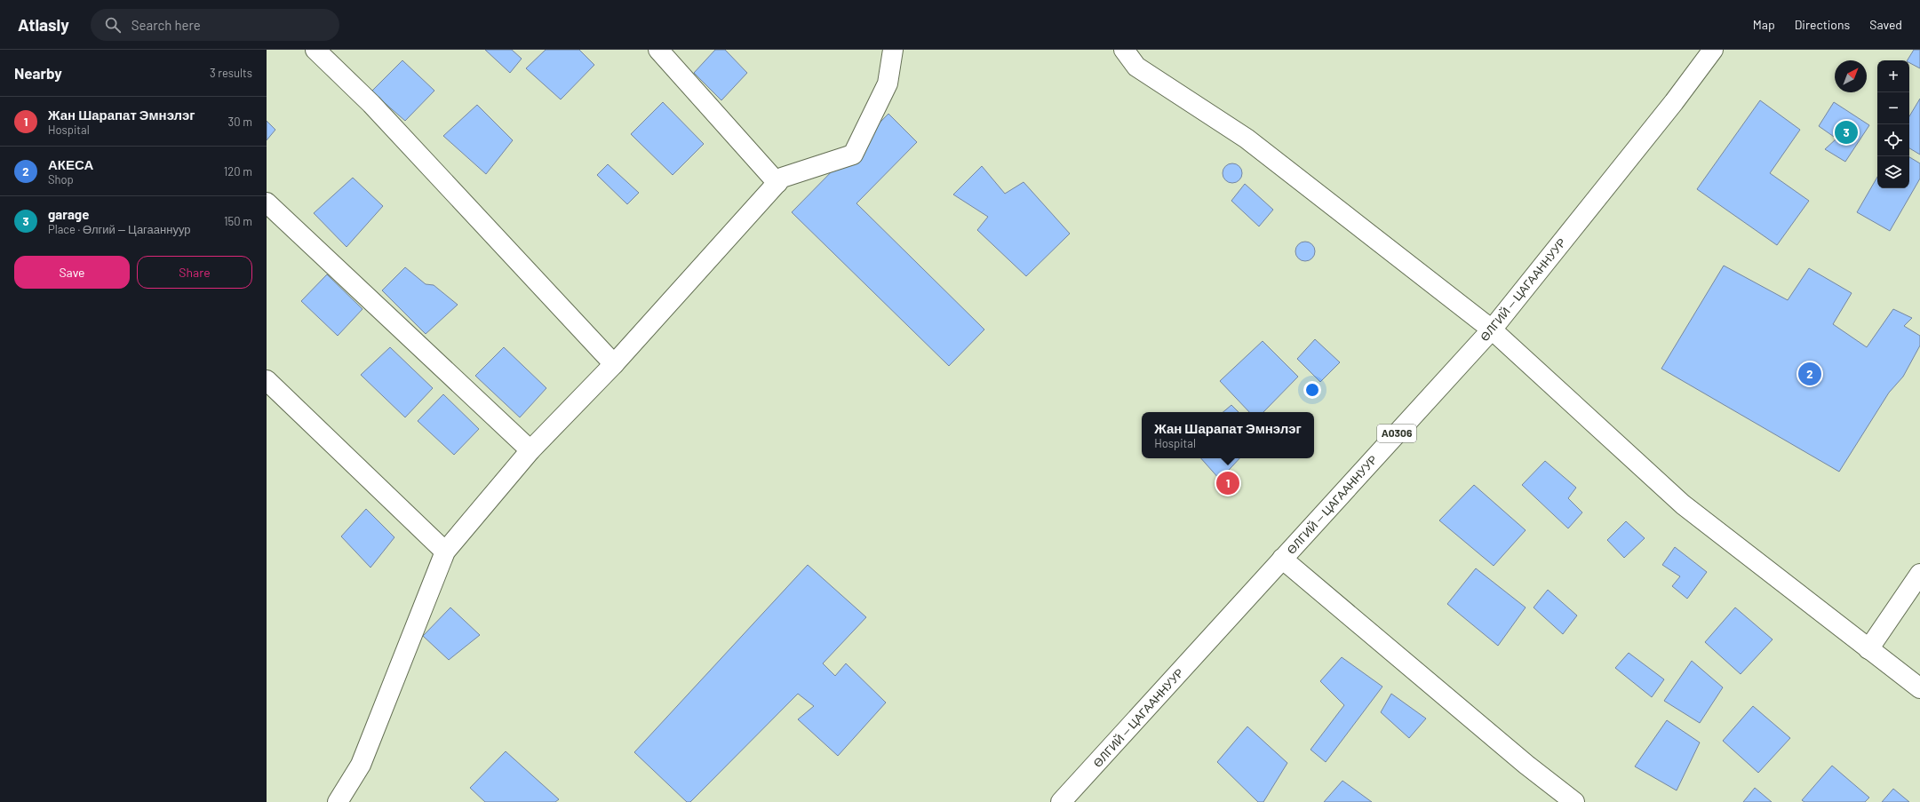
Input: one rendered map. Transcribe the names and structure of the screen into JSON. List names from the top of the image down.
{
  "streets": {
    "main road": ["ӨЛГИЙ — ЦАГААННУУР", "A0306"]
  },
  "north": "top right",
  "page": {
    "header": "Atlasly",
    "search": "Search here",
    "nav": ["Map", "Directions", "Saved"],
    "heading": ["Nearby", "3 results"],
    "map_buttons": ["+", "−"],
    "list": [
      {
        "mark": "1",
        "name": "Жан Шарапат Эмнэлэг",
        "note": "Hospital",
        "value": "30 m"
      },
      {
        "mark": "2",
        "name": "АКЕСА",
        "note": "Shop",
        "value": "120 m"
      },
      {
        "mark": "3",
        "name": "garage",
        "note": "Place · Өлгий — Цагааннуур",
        "value": "150 m"
      }
    ],
    "pins": ["3", "2", "1"],
    "buttons": ["Save", "Share"],
    "popup": ["Жан Шарапат Эмнэлэг", "Hospital"]
  }
}
